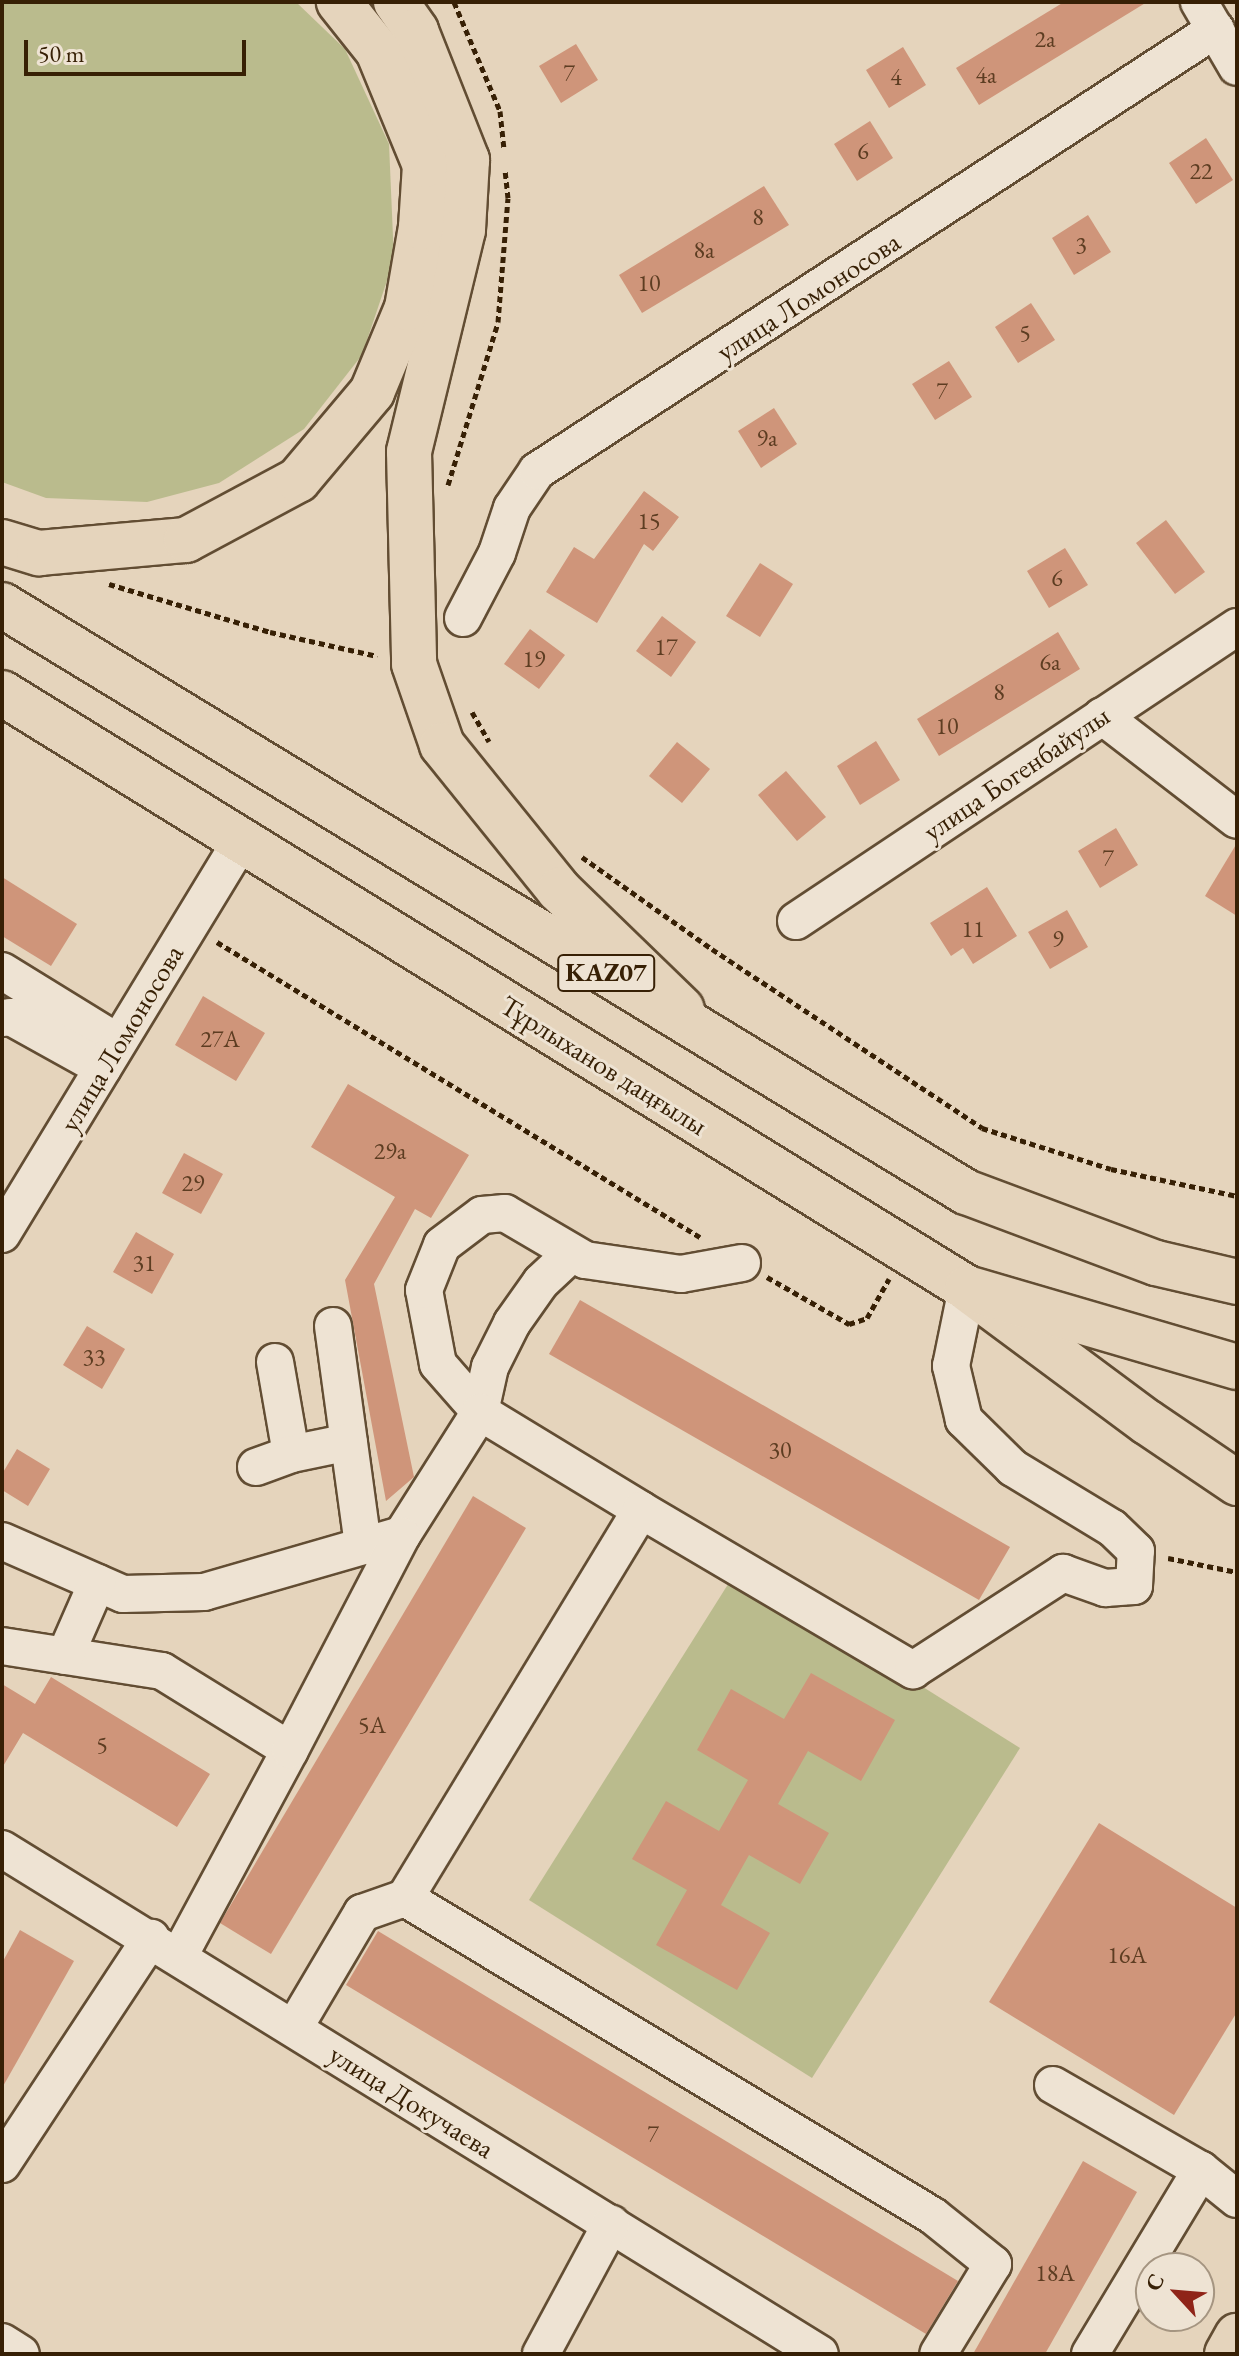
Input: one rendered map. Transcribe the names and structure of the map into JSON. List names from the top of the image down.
{
  "streets": {
    "main road": ["KAZ07", "Тұрлыханов даңғылы"],
    "street": ["улица Ломоносова", "улица Богенбайулы", "улица Докучаева"]
  },
  "crossings": [
    ["улица Ломоносова", "Тұрлыханов даңғылы"]
  ],
  "house_numbers": [
    "2а",
    "7",
    "4а",
    "4",
    "6",
    "22",
    "8",
    "3",
    "8а",
    "10",
    "5",
    "7",
    "9а",
    "15",
    "6",
    "17",
    "19",
    "6а",
    "8",
    "10",
    "7",
    "11",
    "9",
    "27А",
    "29а",
    "29",
    "31",
    "33",
    "30",
    "5А",
    "5",
    "16А",
    "7",
    "18А"
  ],
  "scale_bar": "50 m",
  "north": "top left"
}
